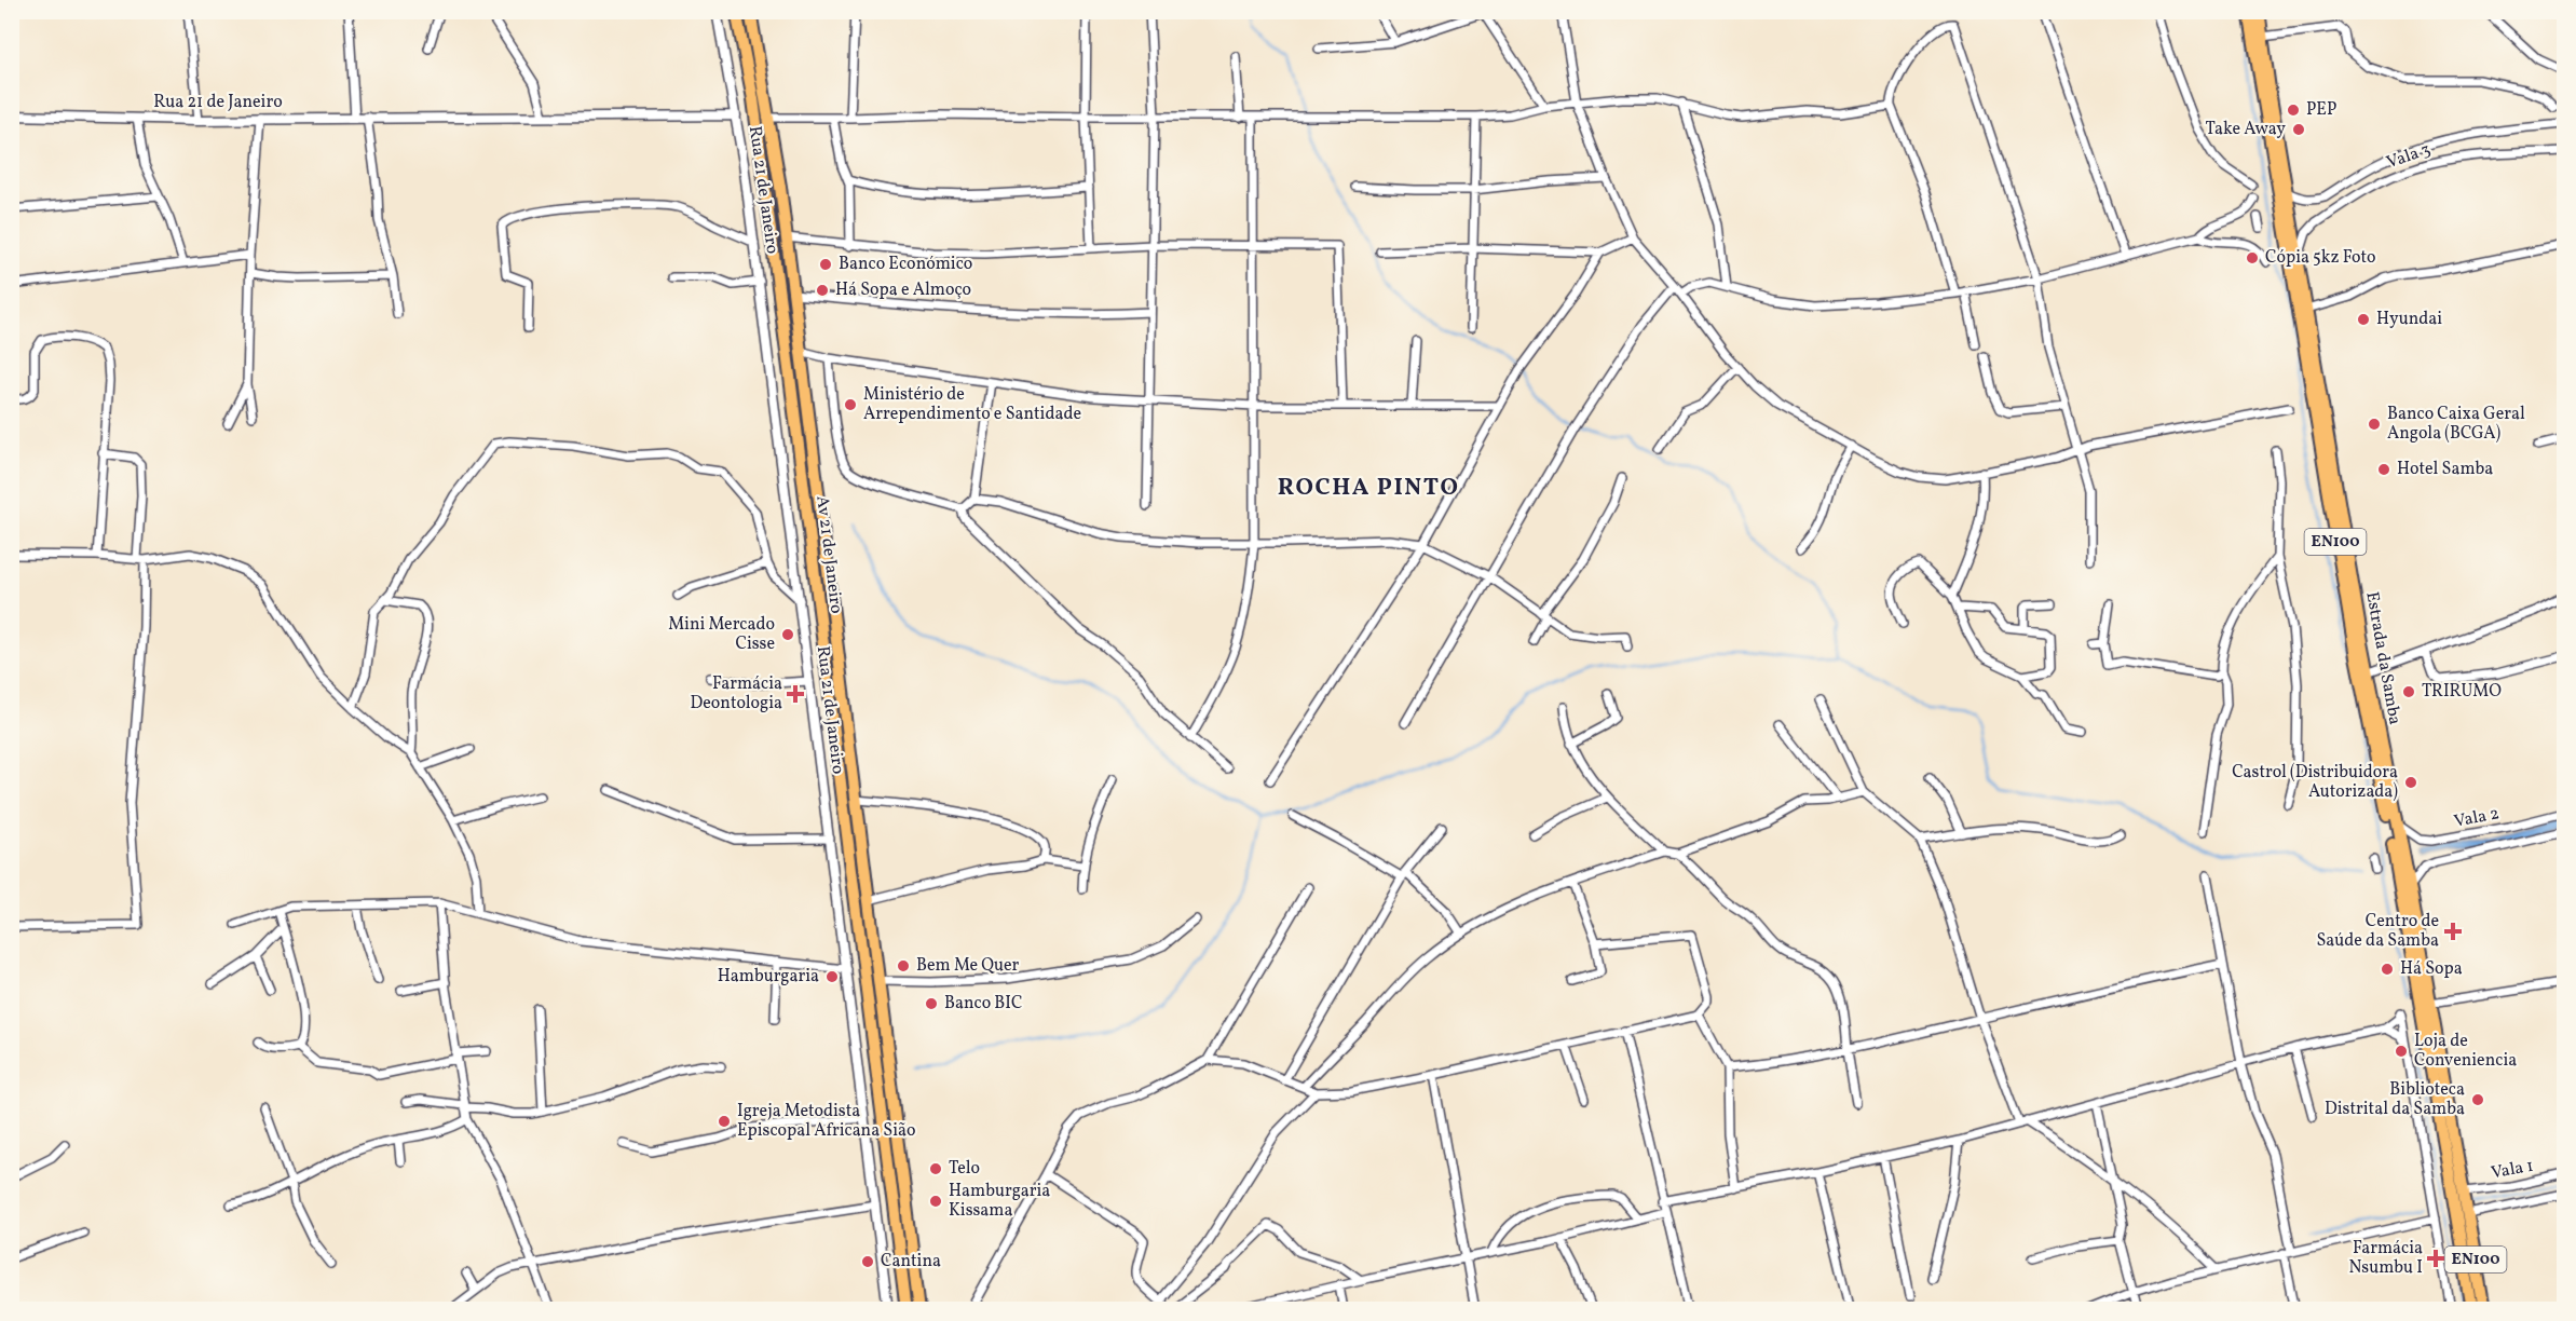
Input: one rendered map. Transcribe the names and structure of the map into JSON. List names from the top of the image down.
{
  "streets": {
    "main road": [
      "Rua 21 de Janeiro",
      "EN100",
      "Av 21 de Janeiro",
      "Estrada da Samba"
    ],
    "street": ["Vala 3", "Vala 2", "Vala 1"]
  },
  "crossings": [
    ["Rua 21 de Janeiro", "Av 21 de Janeiro"],
    ["Vala 3", "Estrada da Samba"],
    ["Estrada da Samba", "Vala 2"],
    ["Estrada da Samba", "Vala 1"]
  ],
  "districts": ["ROCHA PINTO"],
  "places": {
    "other": [
      "PEP",
      "Take Away",
      "Cópia 5kz Foto",
      "Banco Económico",
      "Há Sopa e Almoço",
      "Hyundai",
      "Ministério de Arrependimento e Santidade",
      "Banco Caixa Geral Angola (BCGA)",
      "Hotel Samba",
      "Mini Mercado Cisse",
      "TRIRUMO",
      "Castrol (Distribuidora Autorizada)",
      "Bem Me Quer",
      "Há Sopa",
      "Hamburgaria",
      "Banco BIC",
      "Loja de Conveniencia",
      "Biblioteca Distrital da Samba",
      "Igreja Metodista Episcopal Africana Sião",
      "Telo",
      "Hamburgaria Kissama",
      "Cantina"
    ],
    "health": ["Farmácia Deontologia", "Centro de Saúde da Samba", "Farmácia Nsumbu I"]
  }
}
